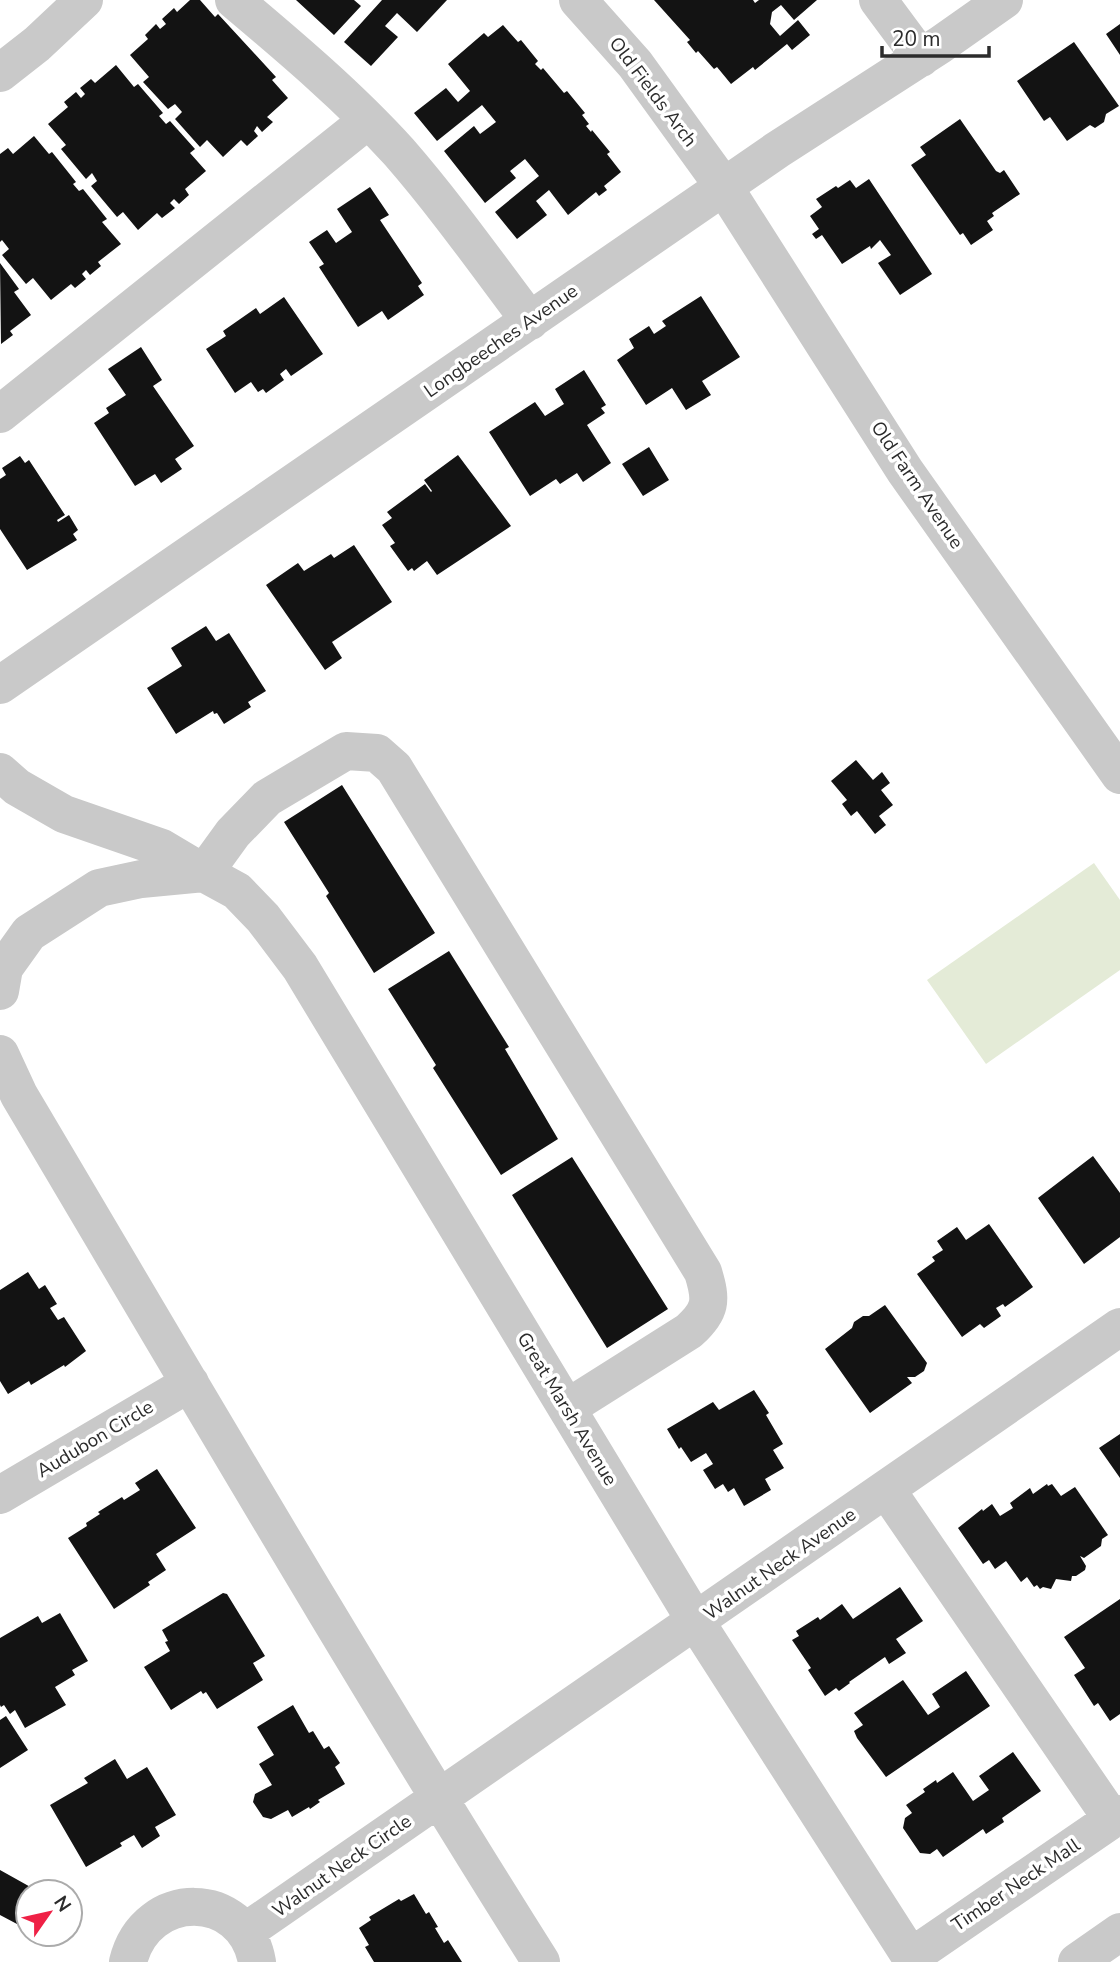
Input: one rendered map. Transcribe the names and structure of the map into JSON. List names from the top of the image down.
{
  "streets": {
    "street": [
      "Old Fields Arch",
      "Longbeeches Avenue",
      "Old Farm Avenue",
      "Great Marsh Avenue",
      "Audubon Circle",
      "Walnut Neck Avenue",
      "Walnut Neck Circle",
      "Timber Neck Mall"
    ]
  },
  "crossings": [
    ["Old Fields Arch", "Longbeeches Avenue"],
    ["Old Fields Arch", "Old Farm Avenue"],
    ["Longbeeches Avenue", "Old Farm Avenue"],
    ["Great Marsh Avenue", "Walnut Neck Avenue"],
    ["Great Marsh Avenue", "Timber Neck Mall"],
    ["Walnut Neck Avenue", "Walnut Neck Circle"]
  ],
  "scale_bar": "20 m",
  "north": "top right"
}
